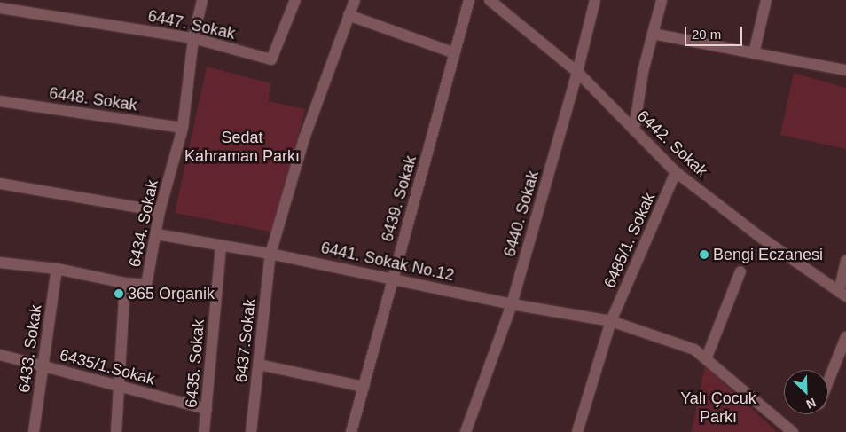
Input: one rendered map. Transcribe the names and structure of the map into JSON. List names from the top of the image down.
{
  "streets": {
    "street": [
      "6447. Sokak",
      "6448. Sokak",
      "6442. Sokak",
      "6439. Sokak",
      "6440. Sokak",
      "6434. Sokak",
      "6485/1. Sokak",
      "6441. Sokak No.12",
      "6437.Sokak",
      "6433. Sokak",
      "6435. Sokak",
      "6435/1.Sokak"
    ]
  },
  "crossings": [
    ["6447. Sokak", "6434. Sokak"],
    ["6448. Sokak", "6434. Sokak"],
    ["6442. Sokak", "6440. Sokak"],
    ["6442. Sokak", "6485/1. Sokak"],
    ["6439. Sokak", "6441. Sokak No.12"],
    ["6440. Sokak", "6441. Sokak No.12"],
    ["6434. Sokak", "6441. Sokak No.12"],
    ["6434. Sokak", "6435/1.Sokak"],
    ["6485/1. Sokak", "6441. Sokak No.12"],
    ["6441. Sokak No.12", "6437.Sokak"],
    ["6441. Sokak No.12", "6435. Sokak"],
    ["6433. Sokak", "6435/1.Sokak"],
    ["6435. Sokak", "6435/1.Sokak"]
  ],
  "parks": ["Sedat Kahraman Parkı", "Yalı Çocuk Parkı"],
  "places": ["Bengi Eczanesi", "365 Organik"],
  "scale_bar": "20 m",
  "north": "bottom right"
}
